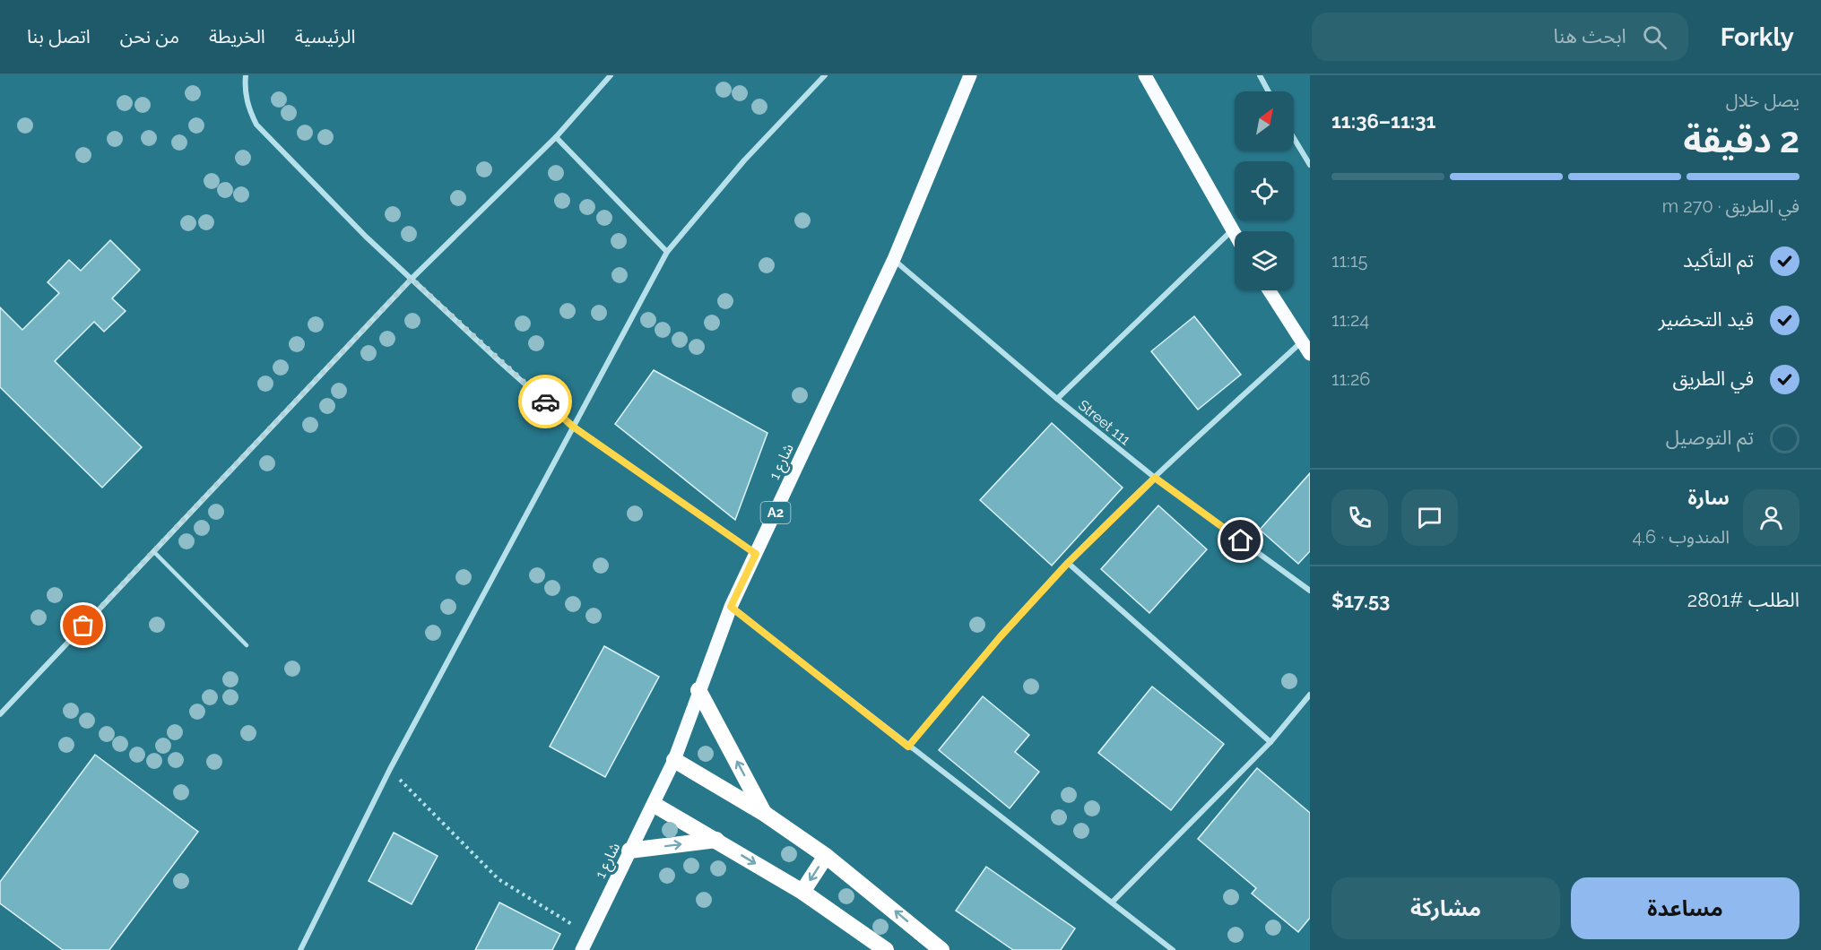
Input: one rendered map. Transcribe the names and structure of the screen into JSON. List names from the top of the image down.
{
  "streets": {
    "main road": ["شارع 1", "A2"],
    "street": ["Street 111"]
  },
  "crossings": [
    ["Street 111", "شارع 1"]
  ],
  "north": "top right",
  "page": {
    "header": "Forkly",
    "search": "ابحث هنا",
    "nav": [
      "الرئيسية",
      "الخريطة",
      "من نحن",
      "اتصل بنا"
    ],
    "heading": ["2 دقيقة", "يصل خلال", "11:31–11:36"],
    "panel": [
      "سارة",
      "المندوب · 4.6",
      "الطلب #2801",
      "$17.53"
    ],
    "bar": "في الطريق · 270 m",
    "list": [
      ["تم التأكيد", "11:15"],
      ["قيد التحضير", "11:24"],
      ["في الطريق", "11:26"],
      "تم التوصيل"
    ],
    "buttons": ["مساعدة", "مشاركة"]
  }
}
